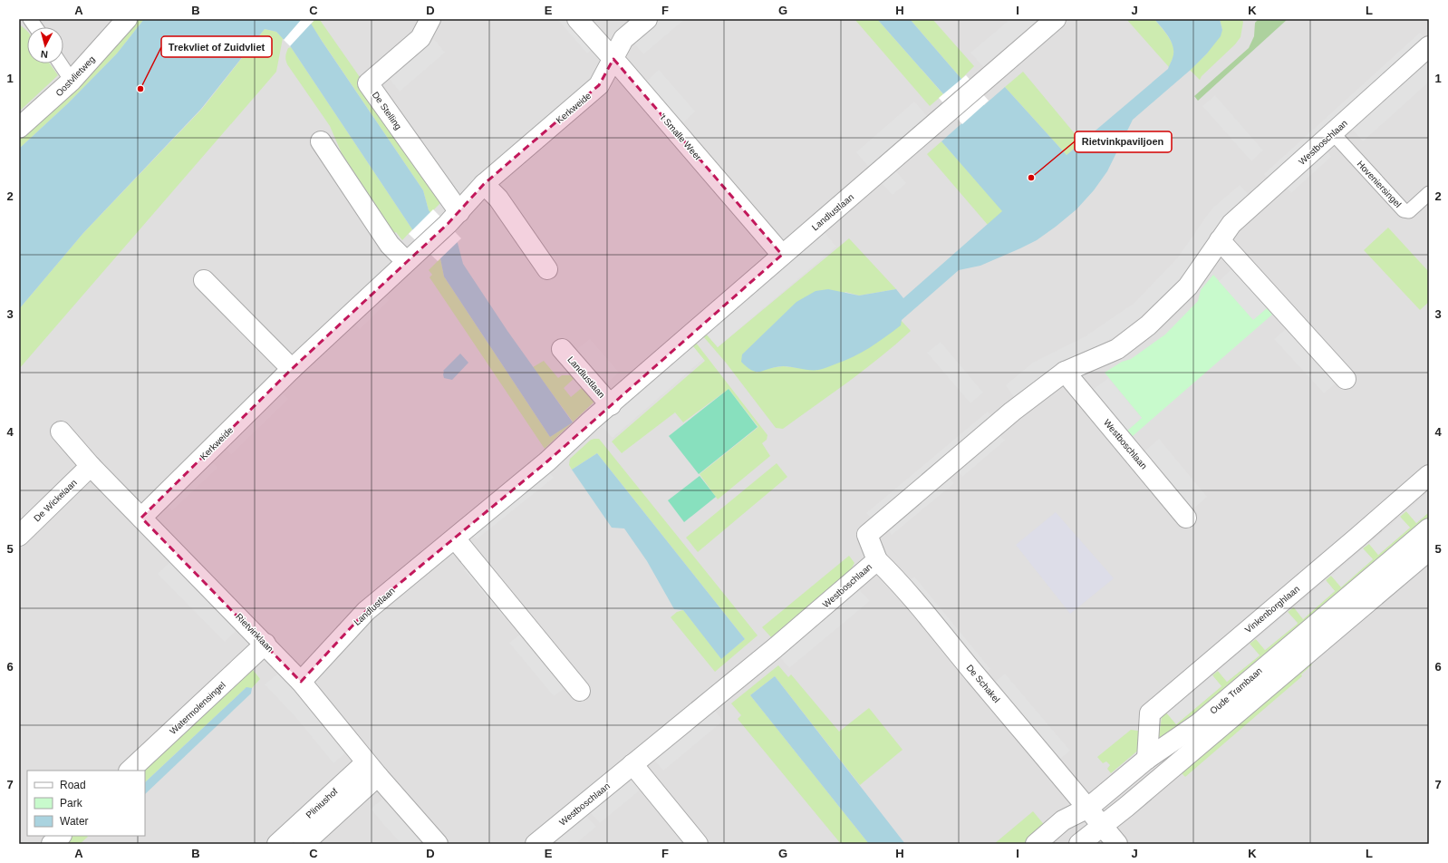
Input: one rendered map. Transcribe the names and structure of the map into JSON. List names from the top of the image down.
{
  "streets": {
    "street": [
      "Oostvlietweg",
      "Kerkweide",
      "De Stelling",
      "'t Smalle Weer",
      "Westboschlaan",
      "Landlustlaan",
      "De Wickelaan",
      "Vinkenborghlaan",
      "Rietvinklaan",
      "De Schakel",
      "Oude Trambaan",
      "Watermolensingel",
      "Pliniushof"
    ],
    "lane": ["Hoveniersingel"]
  },
  "crossings": [
    ["Kerkweide", "De Stelling"],
    ["Kerkweide", "'t Smalle Weer"],
    ["Kerkweide", "Rietvinklaan"],
    ["'t Smalle Weer", "Landlustlaan"],
    ["Westboschlaan", "Hoveniersingel"],
    ["Westboschlaan", "De Schakel"],
    ["Landlustlaan", "Rietvinklaan"],
    ["De Wickelaan", "Rietvinklaan"],
    ["Vinkenborghlaan", "Oude Trambaan"],
    ["Rietvinklaan", "Watermolensingel"],
    ["Rietvinklaan", "Pliniushof"],
    ["De Schakel", "Oude Trambaan"]
  ],
  "places": ["Trekvliet of Zuidvliet", "Rietvinkpaviljoen"],
  "legend": ["Road", "Park", "Water"],
  "north": "bottom",
  "grid": {
    "columns": [
      "A",
      "B",
      "C",
      "D",
      "E",
      "F",
      "G",
      "H",
      "I",
      "J",
      "K",
      "L"
    ],
    "rows": [
      "1",
      "2",
      "3",
      "4",
      "5",
      "6",
      "7"
    ]
  }
}
